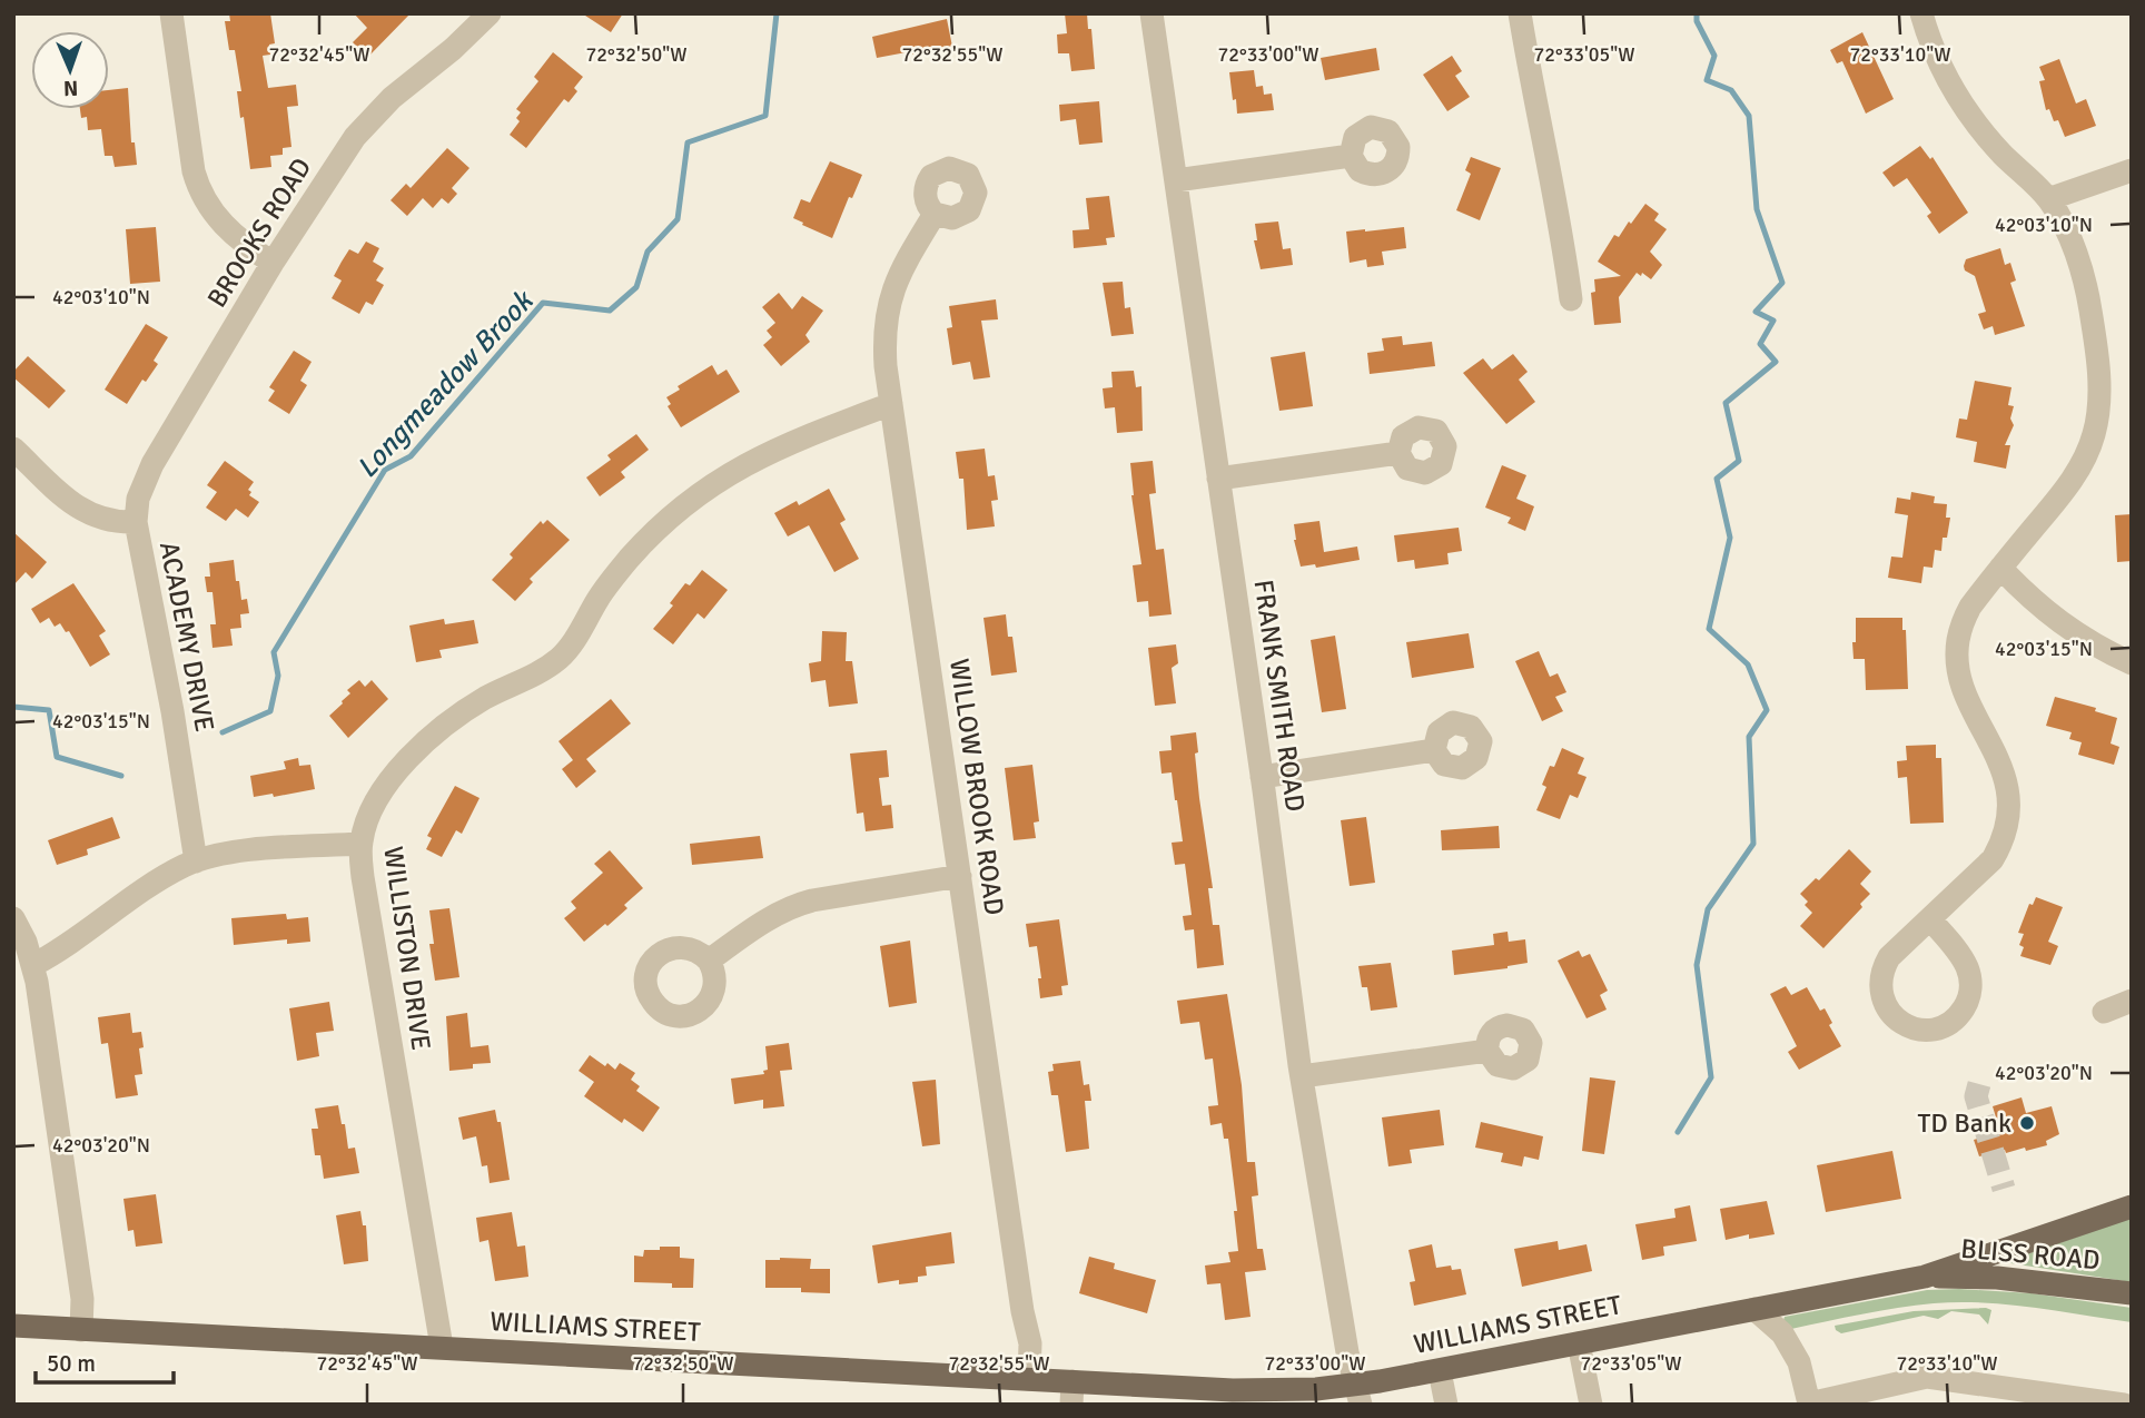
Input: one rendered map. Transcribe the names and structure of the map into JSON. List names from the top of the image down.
{
  "streets": {
    "main road": ["BLISS ROAD", "WILLIAMS STREET"],
    "street": [
      "BROOKS ROAD",
      "ACADEMY DRIVE",
      "FRANK SMITH ROAD",
      "WILLOW BROOK ROAD",
      "WILLISTON DRIVE"
    ]
  },
  "crossings": [
    ["BROOKS ROAD", "ACADEMY DRIVE"],
    ["FRANK SMITH ROAD", "WILLIAMS STREET"],
    ["WILLOW BROOK ROAD", "WILLISTON DRIVE"],
    ["WILLOW BROOK ROAD", "WILLIAMS STREET"],
    ["WILLISTON DRIVE", "WILLIAMS STREET"],
    ["BLISS ROAD", "WILLIAMS STREET"]
  ],
  "water": ["Longmeadow Brook"],
  "places": ["TD Bank"],
  "scale_bar": "50 m",
  "north": "bottom",
  "coordinates": [
    "72°32'45\"W",
    "72°32'50\"W",
    "72°32'55\"W",
    "72°33'00\"W",
    "72°33'05\"W",
    "72°33'10\"W",
    "42°03'10\"N",
    "42°03'15\"N",
    "42°03'20\"N"
  ]
}
